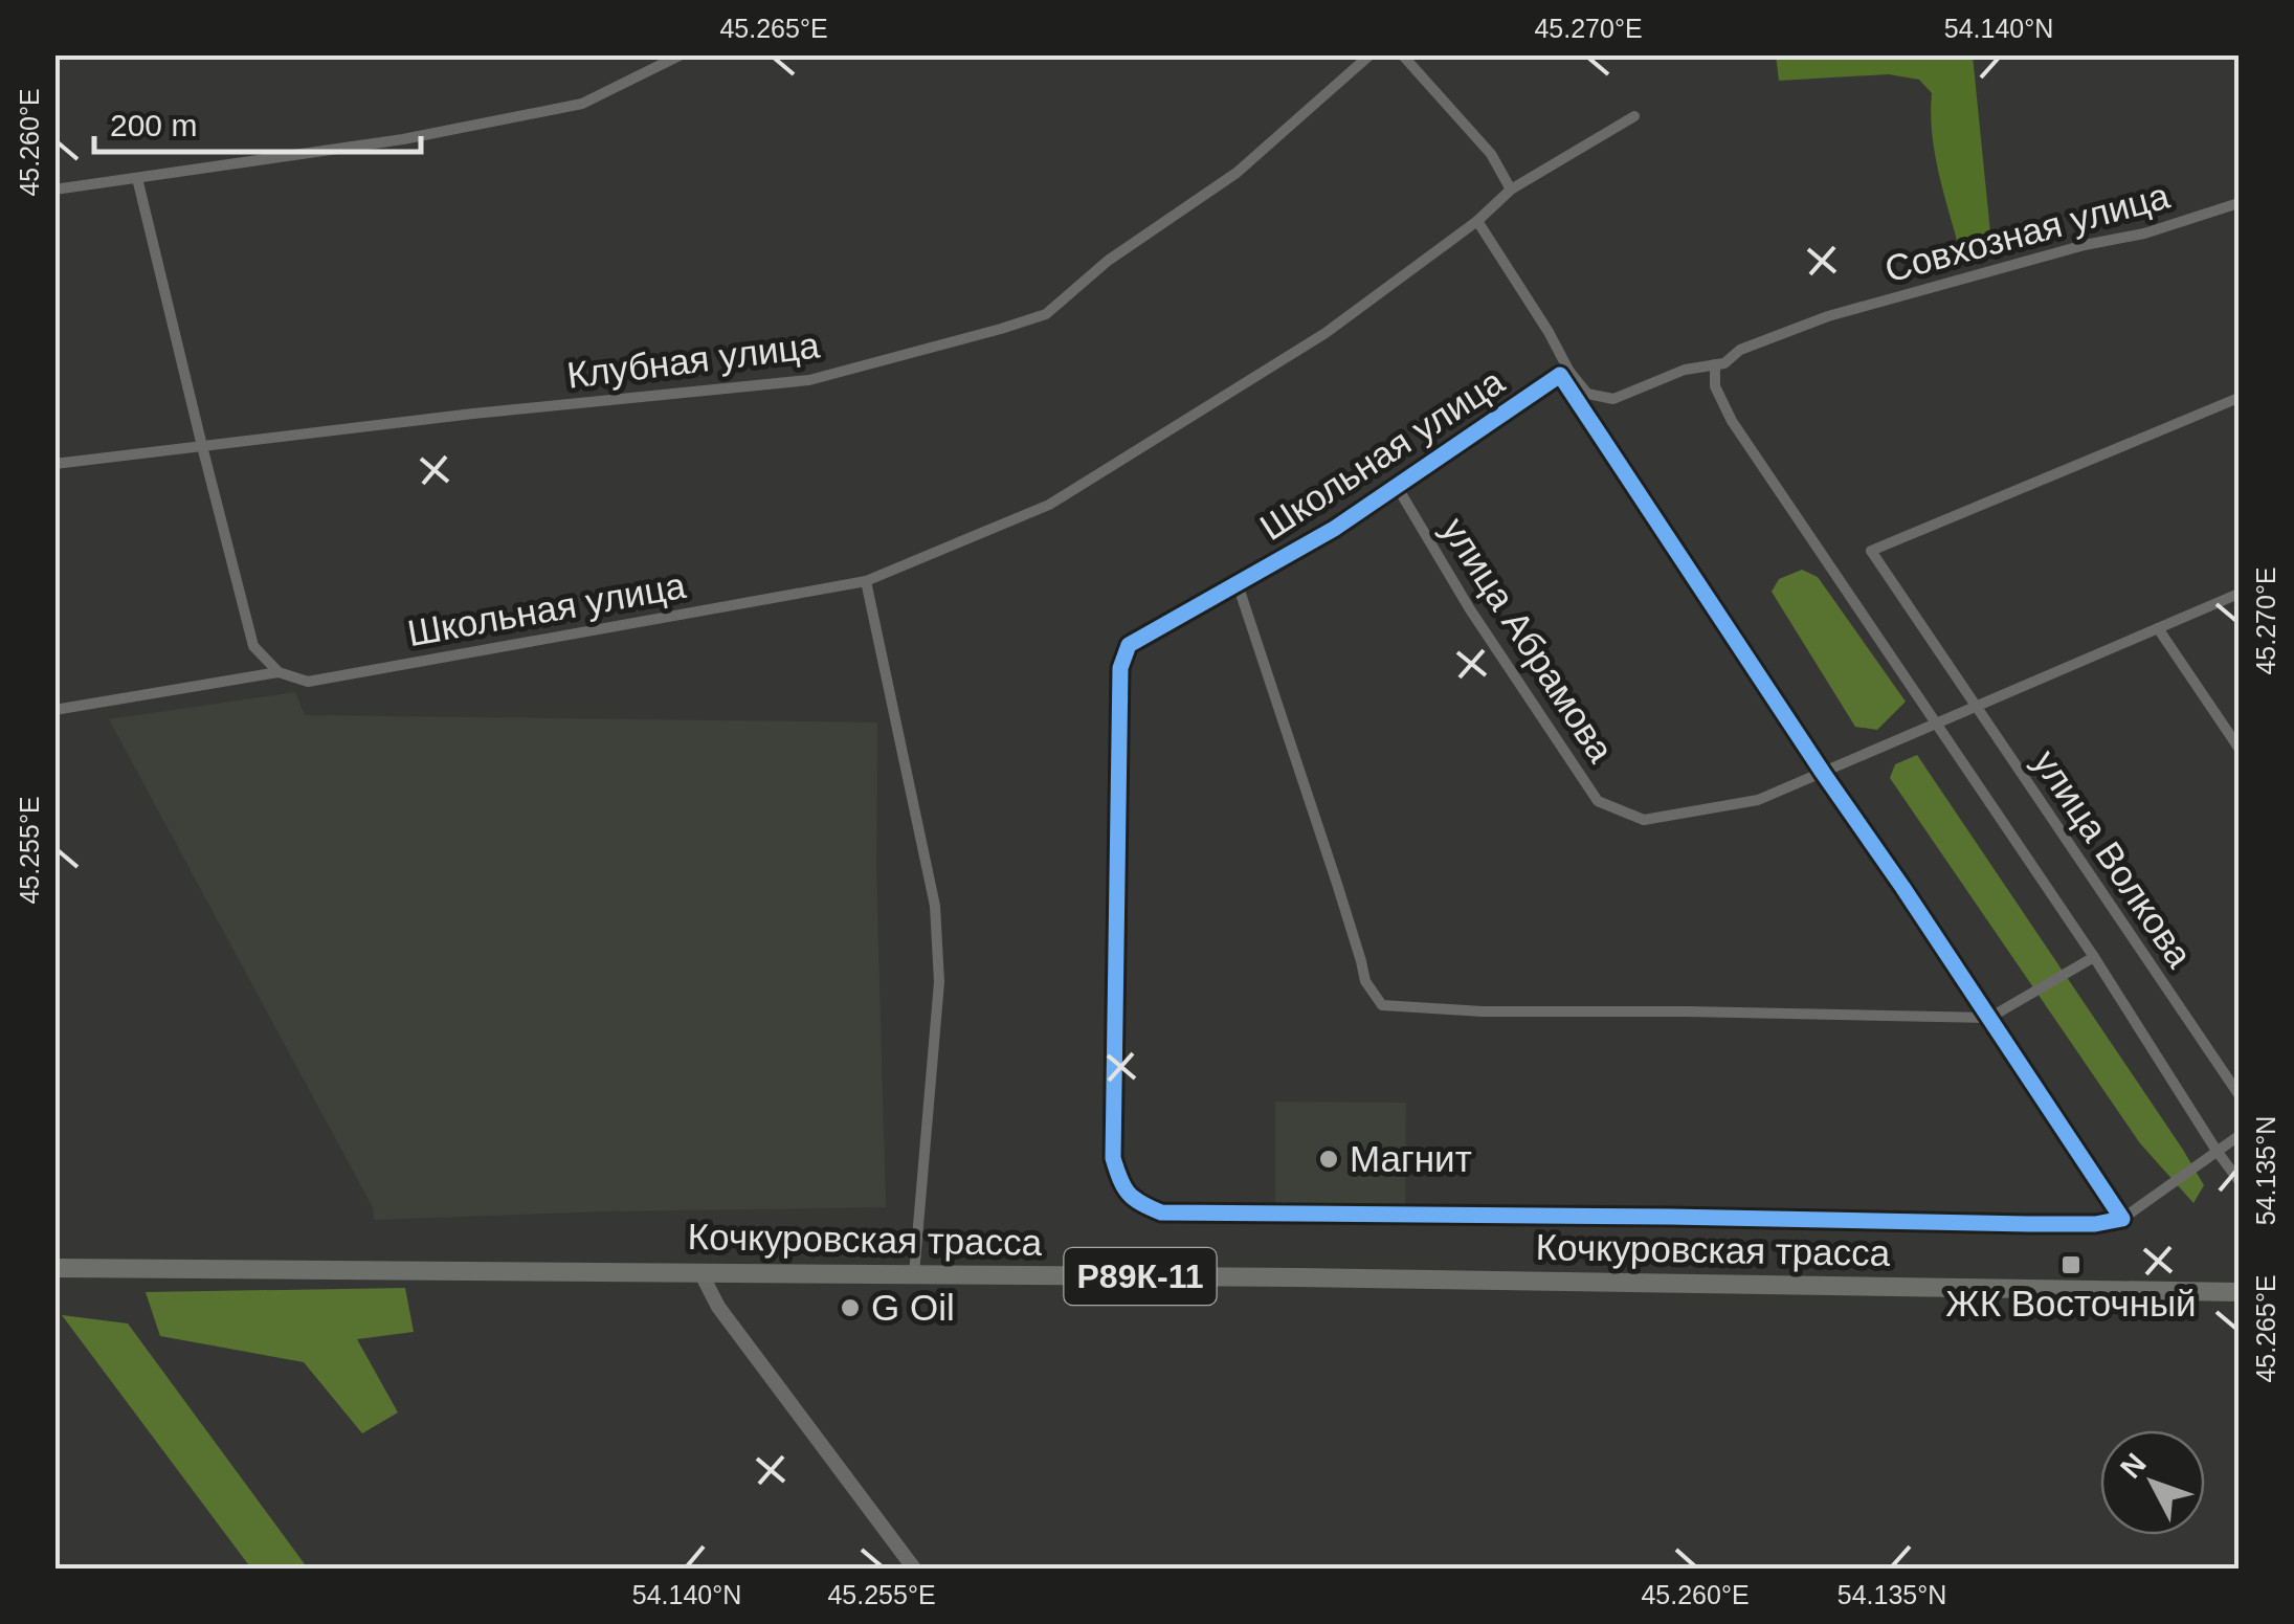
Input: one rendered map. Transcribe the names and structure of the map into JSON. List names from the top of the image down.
{
  "streets": {
    "main road": ["Кочкуровская трасса", "Р89К-11"],
    "street": [
      "Совхозная улица",
      "Клубная улица",
      "Школьная улица",
      "улица Абрамова",
      "улица Волкова"
    ]
  },
  "crossings": [
    ["Совхозная улица", "Школьная улица"],
    ["Школьная улица", "улица Абрамова"],
    ["улица Абрамова", "улица Волкова"]
  ],
  "places": {
    "other": ["Магнит", "G Oil"],
    "transit": ["ЖК Восточный"]
  },
  "scale_bar": "200 m",
  "north": "top left",
  "coordinates": [
    "45.265°E",
    "45.270°E",
    "54.140°N",
    "45.260°E",
    "45.255°E",
    "54.135°N"
  ]
}
